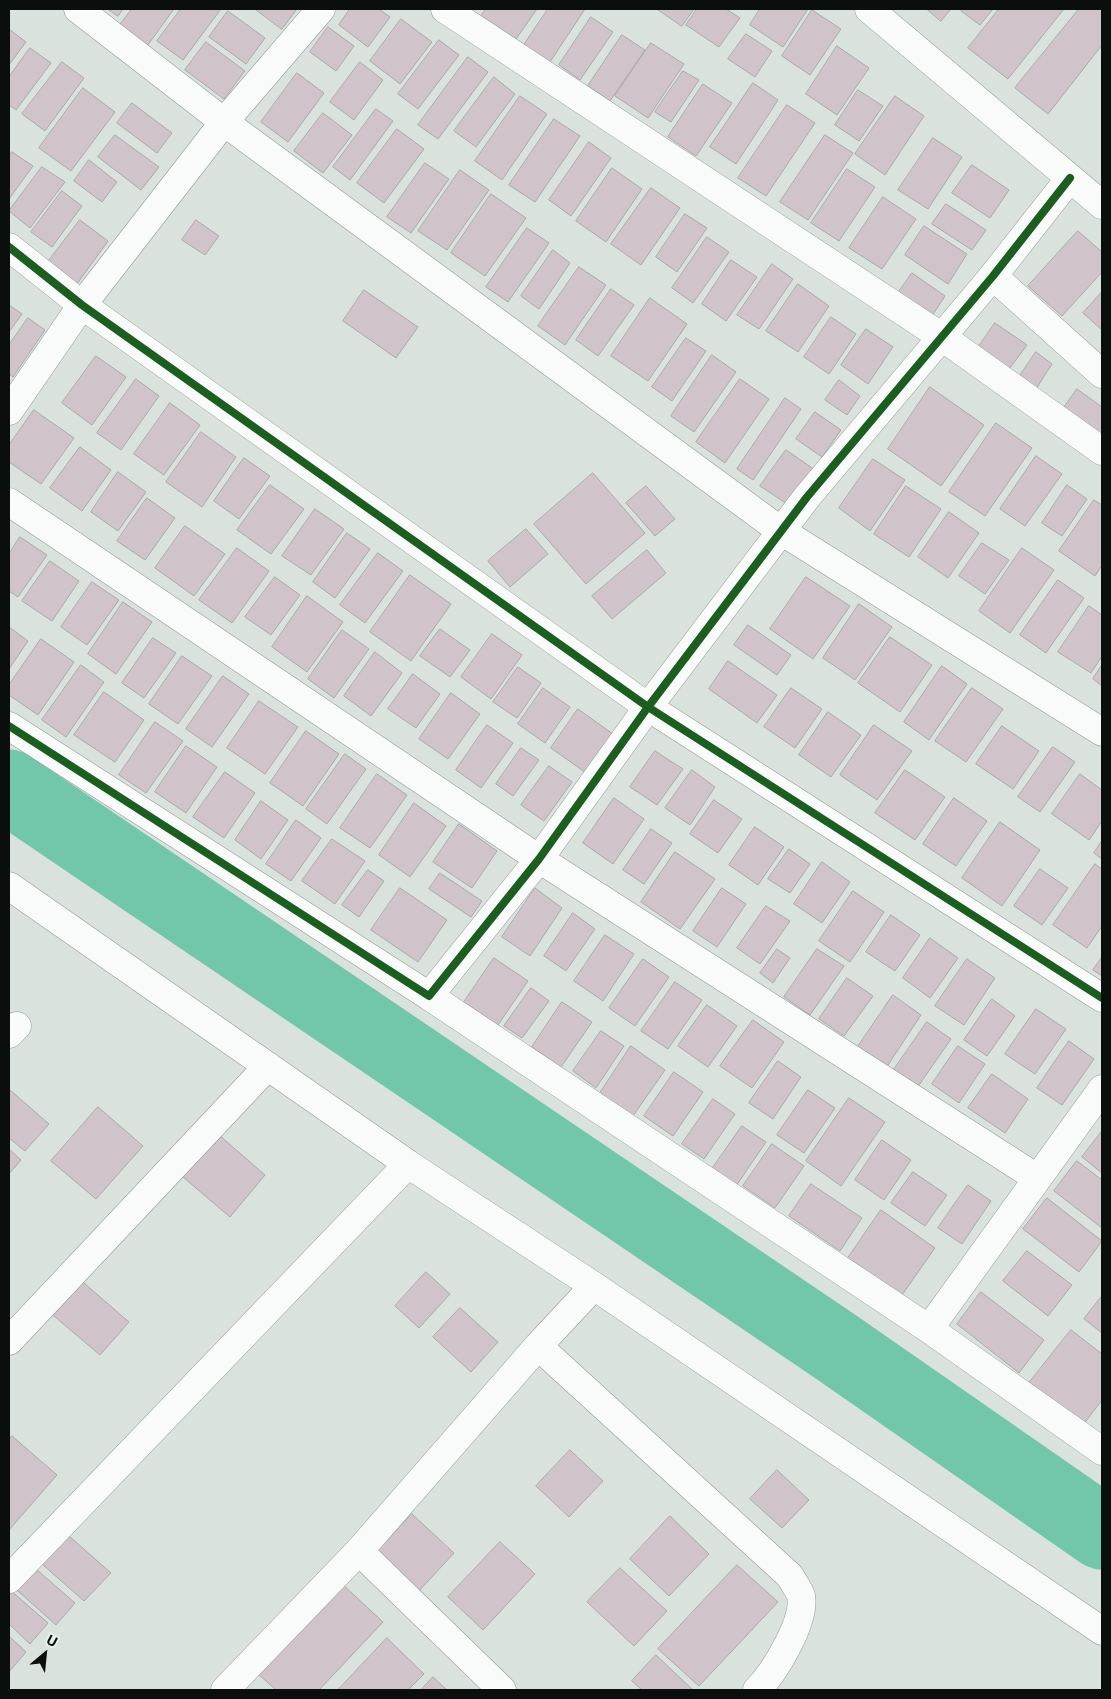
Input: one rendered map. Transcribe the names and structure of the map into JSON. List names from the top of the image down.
{
  "north": "top right"
}
